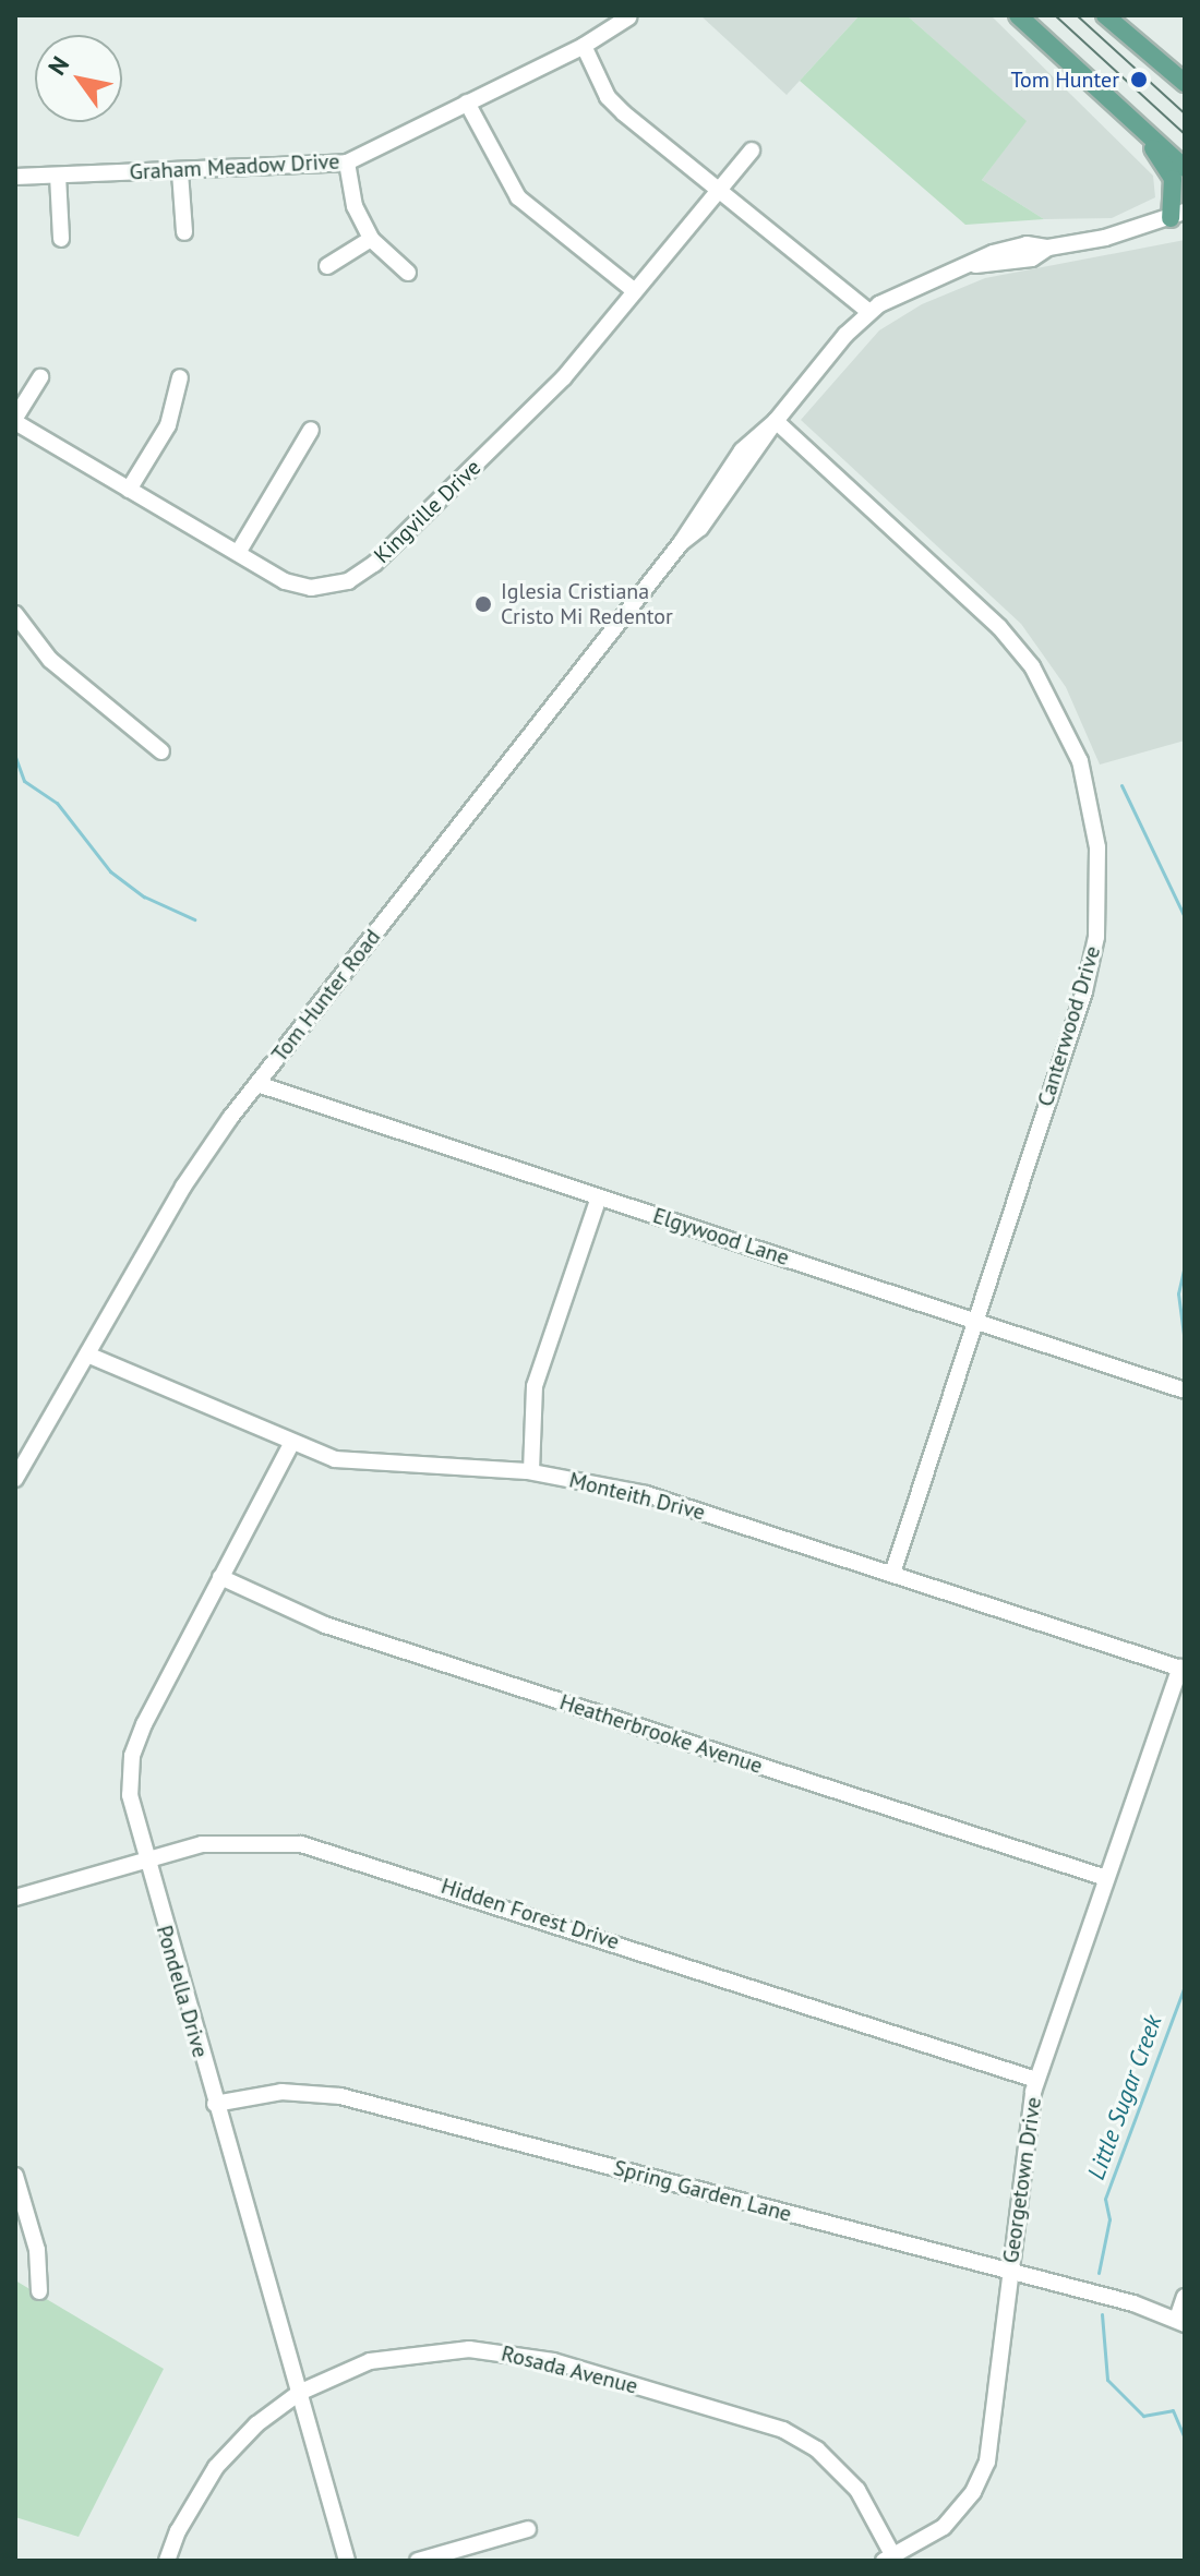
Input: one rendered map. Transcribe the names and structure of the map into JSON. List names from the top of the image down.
{
  "streets": {
    "street": [
      "Graham Meadow Drive",
      "Kingville Drive",
      "Tom Hunter Road",
      "Canterwood Drive",
      "Elgywood Lane",
      "Monteith Drive",
      "Heatherbrooke Avenue",
      "Hidden Forest Drive",
      "Pondella Drive",
      "Georgetown Drive",
      "Spring Garden Lane",
      "Rosada Avenue"
    ]
  },
  "crossings": [
    ["Tom Hunter Road", "Canterwood Drive"],
    ["Tom Hunter Road", "Elgywood Lane"],
    ["Tom Hunter Road", "Monteith Drive"],
    ["Canterwood Drive", "Elgywood Lane"],
    ["Canterwood Drive", "Monteith Drive"],
    ["Monteith Drive", "Pondella Drive"],
    ["Monteith Drive", "Georgetown Drive"],
    ["Heatherbrooke Avenue", "Pondella Drive"],
    ["Heatherbrooke Avenue", "Georgetown Drive"],
    ["Hidden Forest Drive", "Pondella Drive"],
    ["Hidden Forest Drive", "Georgetown Drive"],
    ["Pondella Drive", "Spring Garden Lane"],
    ["Pondella Drive", "Rosada Avenue"],
    ["Georgetown Drive", "Spring Garden Lane"],
    ["Georgetown Drive", "Rosada Avenue"]
  ],
  "water": ["Little Sugar Creek"],
  "places": ["Tom Hunter", "Iglesia Cristiana Cristo Mi Redentor"],
  "north": "top left"
}
